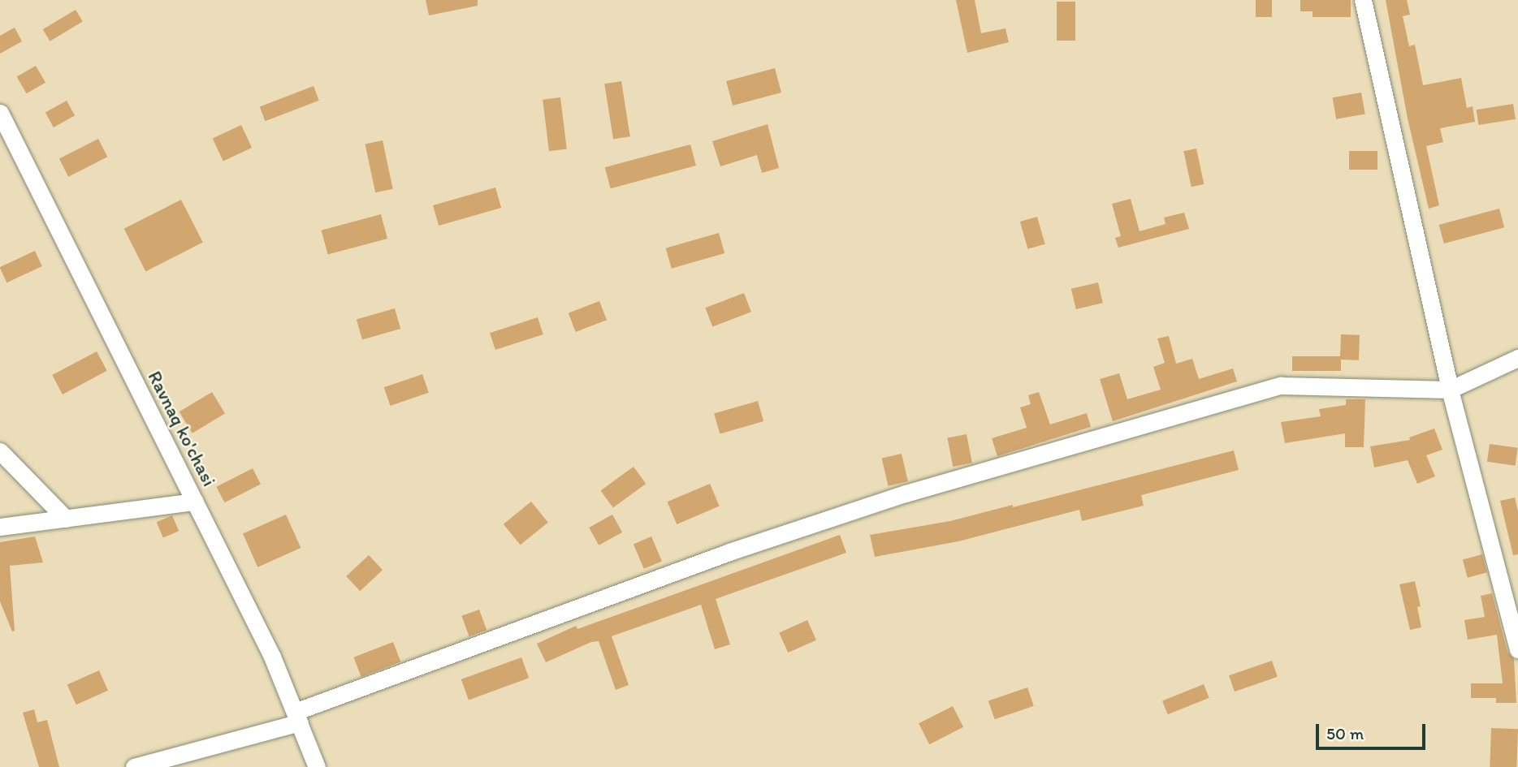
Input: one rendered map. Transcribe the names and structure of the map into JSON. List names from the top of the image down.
{
  "streets": {
    "street": ["Ravnaq ko'chasi"]
  },
  "scale_bar": "50 m"
}
